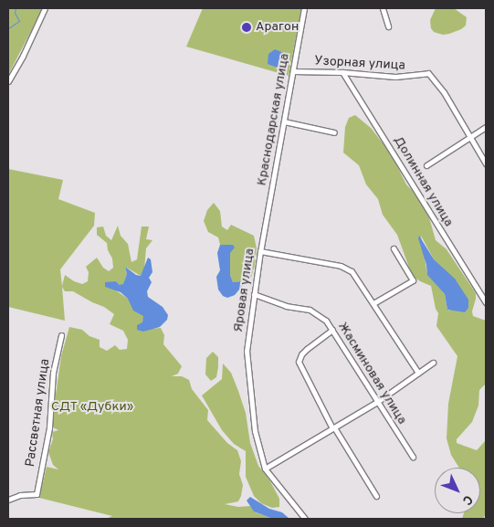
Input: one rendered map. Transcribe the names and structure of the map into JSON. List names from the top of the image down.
{
  "streets": {
    "street": [
      "Узорная улица",
      "Краснодарская улица",
      "Долинная улица",
      "Яровая улица",
      "Жасминовая улица",
      "Рассветная улица"
    ]
  },
  "crossings": [
    ["Узорная улица", "Краснодарская улица"],
    ["Узорная улица", "Долинная улица"],
    ["Краснодарская улица", "Яровая улица"],
    ["Яровая улица", "Жасминовая улица"]
  ],
  "parks": ["СДТ «Дубки»"],
  "places": ["Арагон"],
  "north": "bottom right"
}
